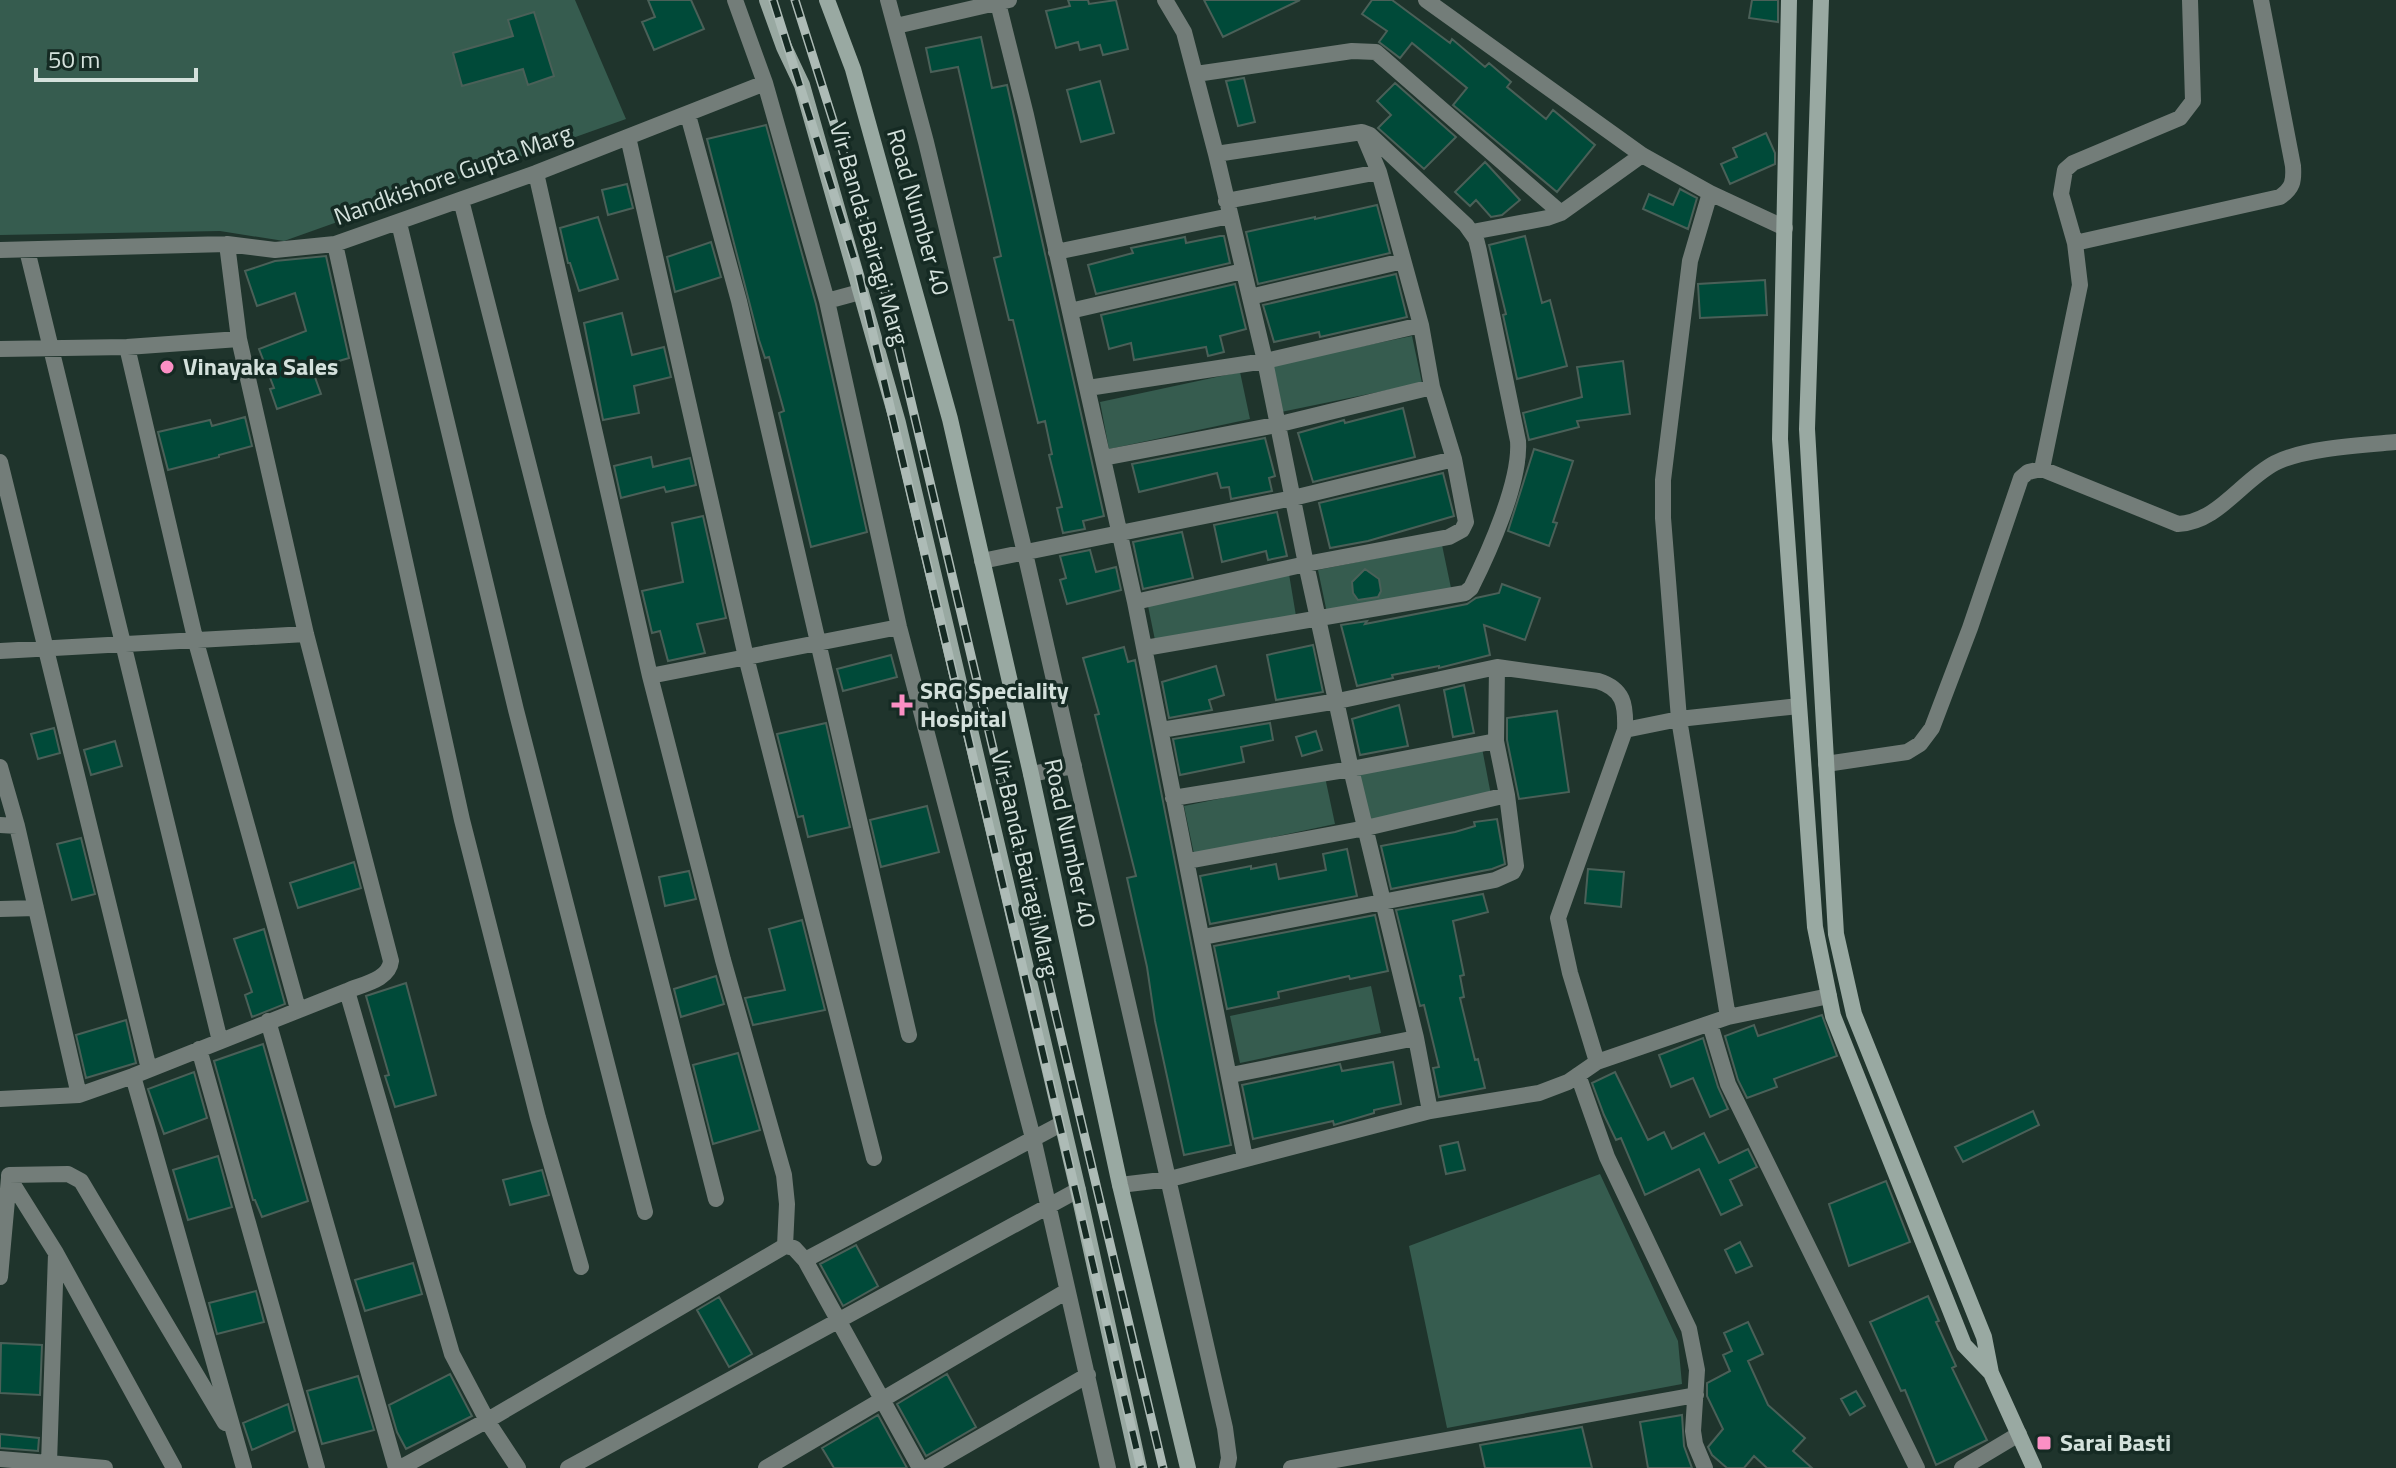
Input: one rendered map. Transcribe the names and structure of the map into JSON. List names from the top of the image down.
{
  "streets": {
    "main road": ["Road Number 40", "Vir Banda Bairagi Marg"],
    "street": ["Nandkishore Gupta Marg"]
  },
  "places": {
    "other": ["Vinayaka Sales"],
    "health": ["SRG Speciality Hospital"],
    "transit": ["Sarai Basti"]
  },
  "scale_bar": "50 m"
}
